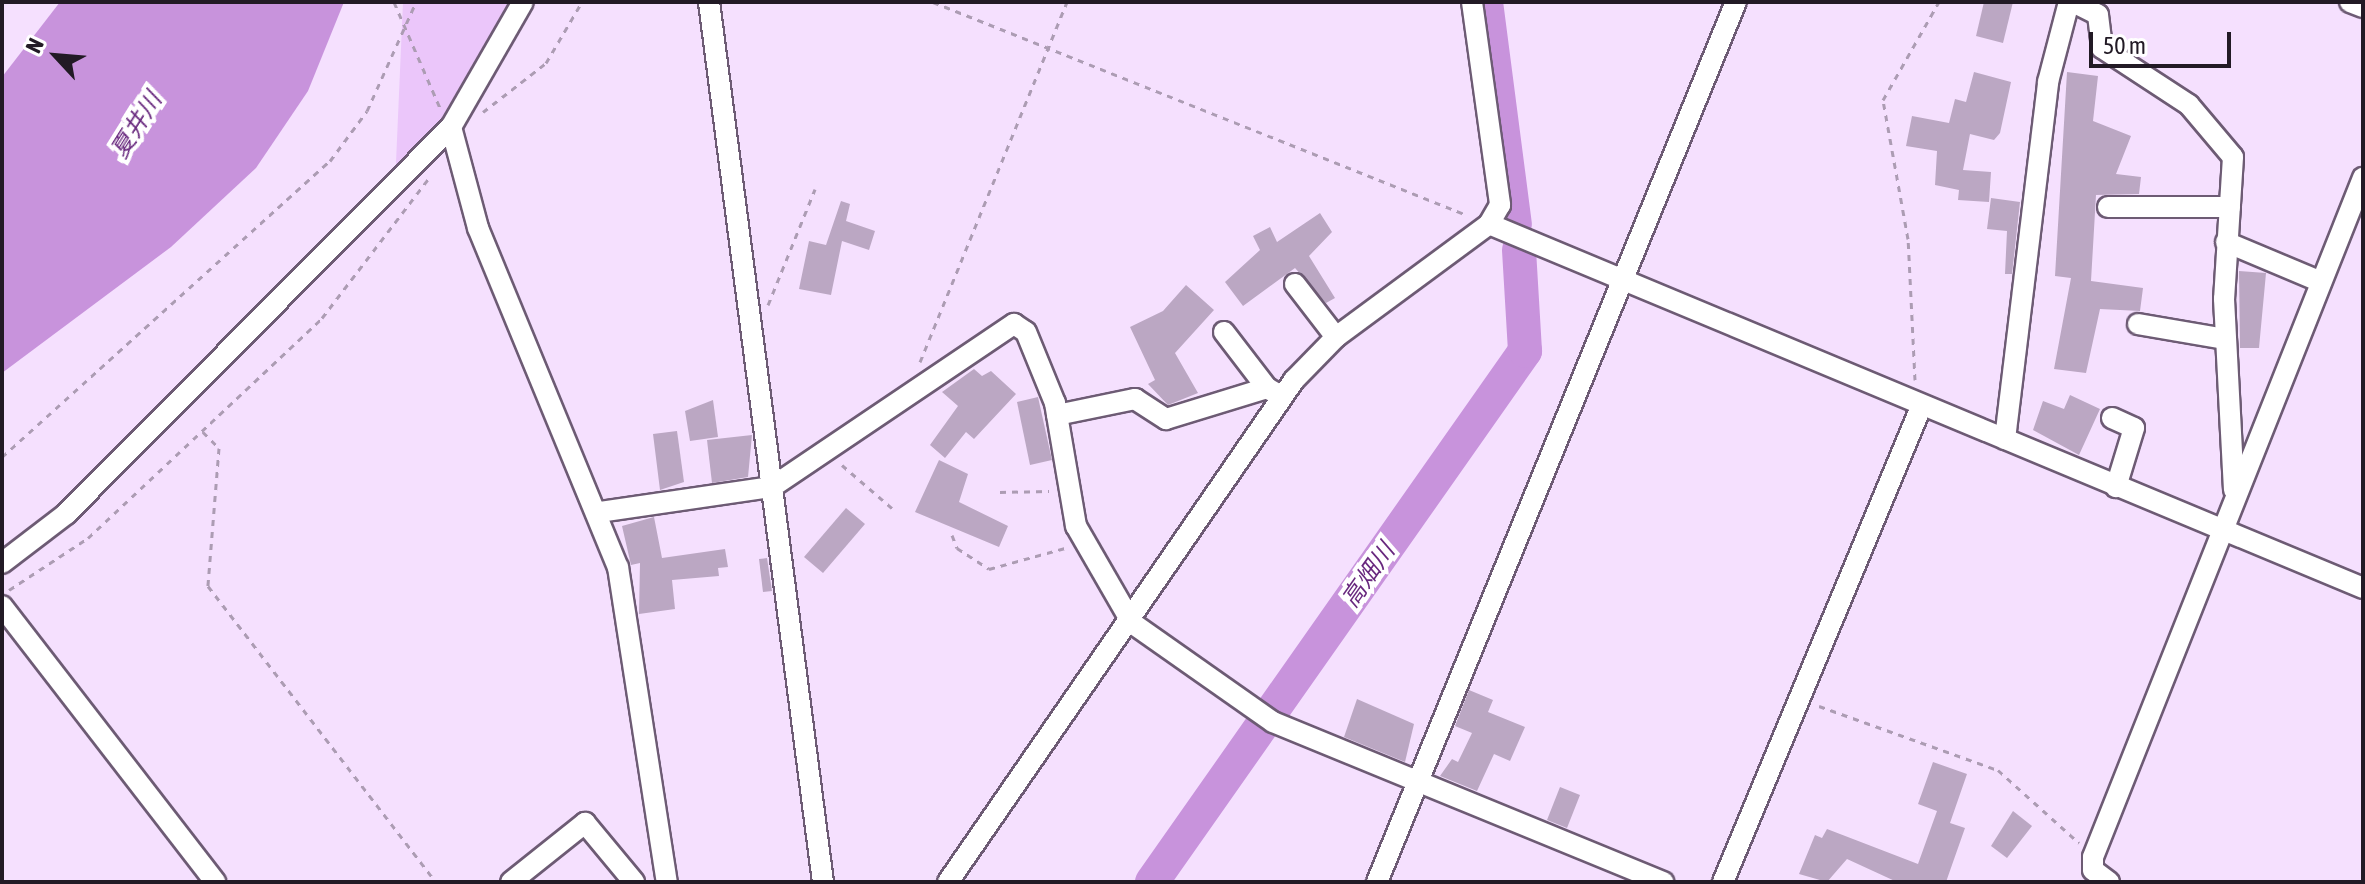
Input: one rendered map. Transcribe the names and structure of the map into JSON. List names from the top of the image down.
{
  "water": ["夏井川", "高畑川"],
  "scale_bar": "50 m",
  "north": "top left"
}
